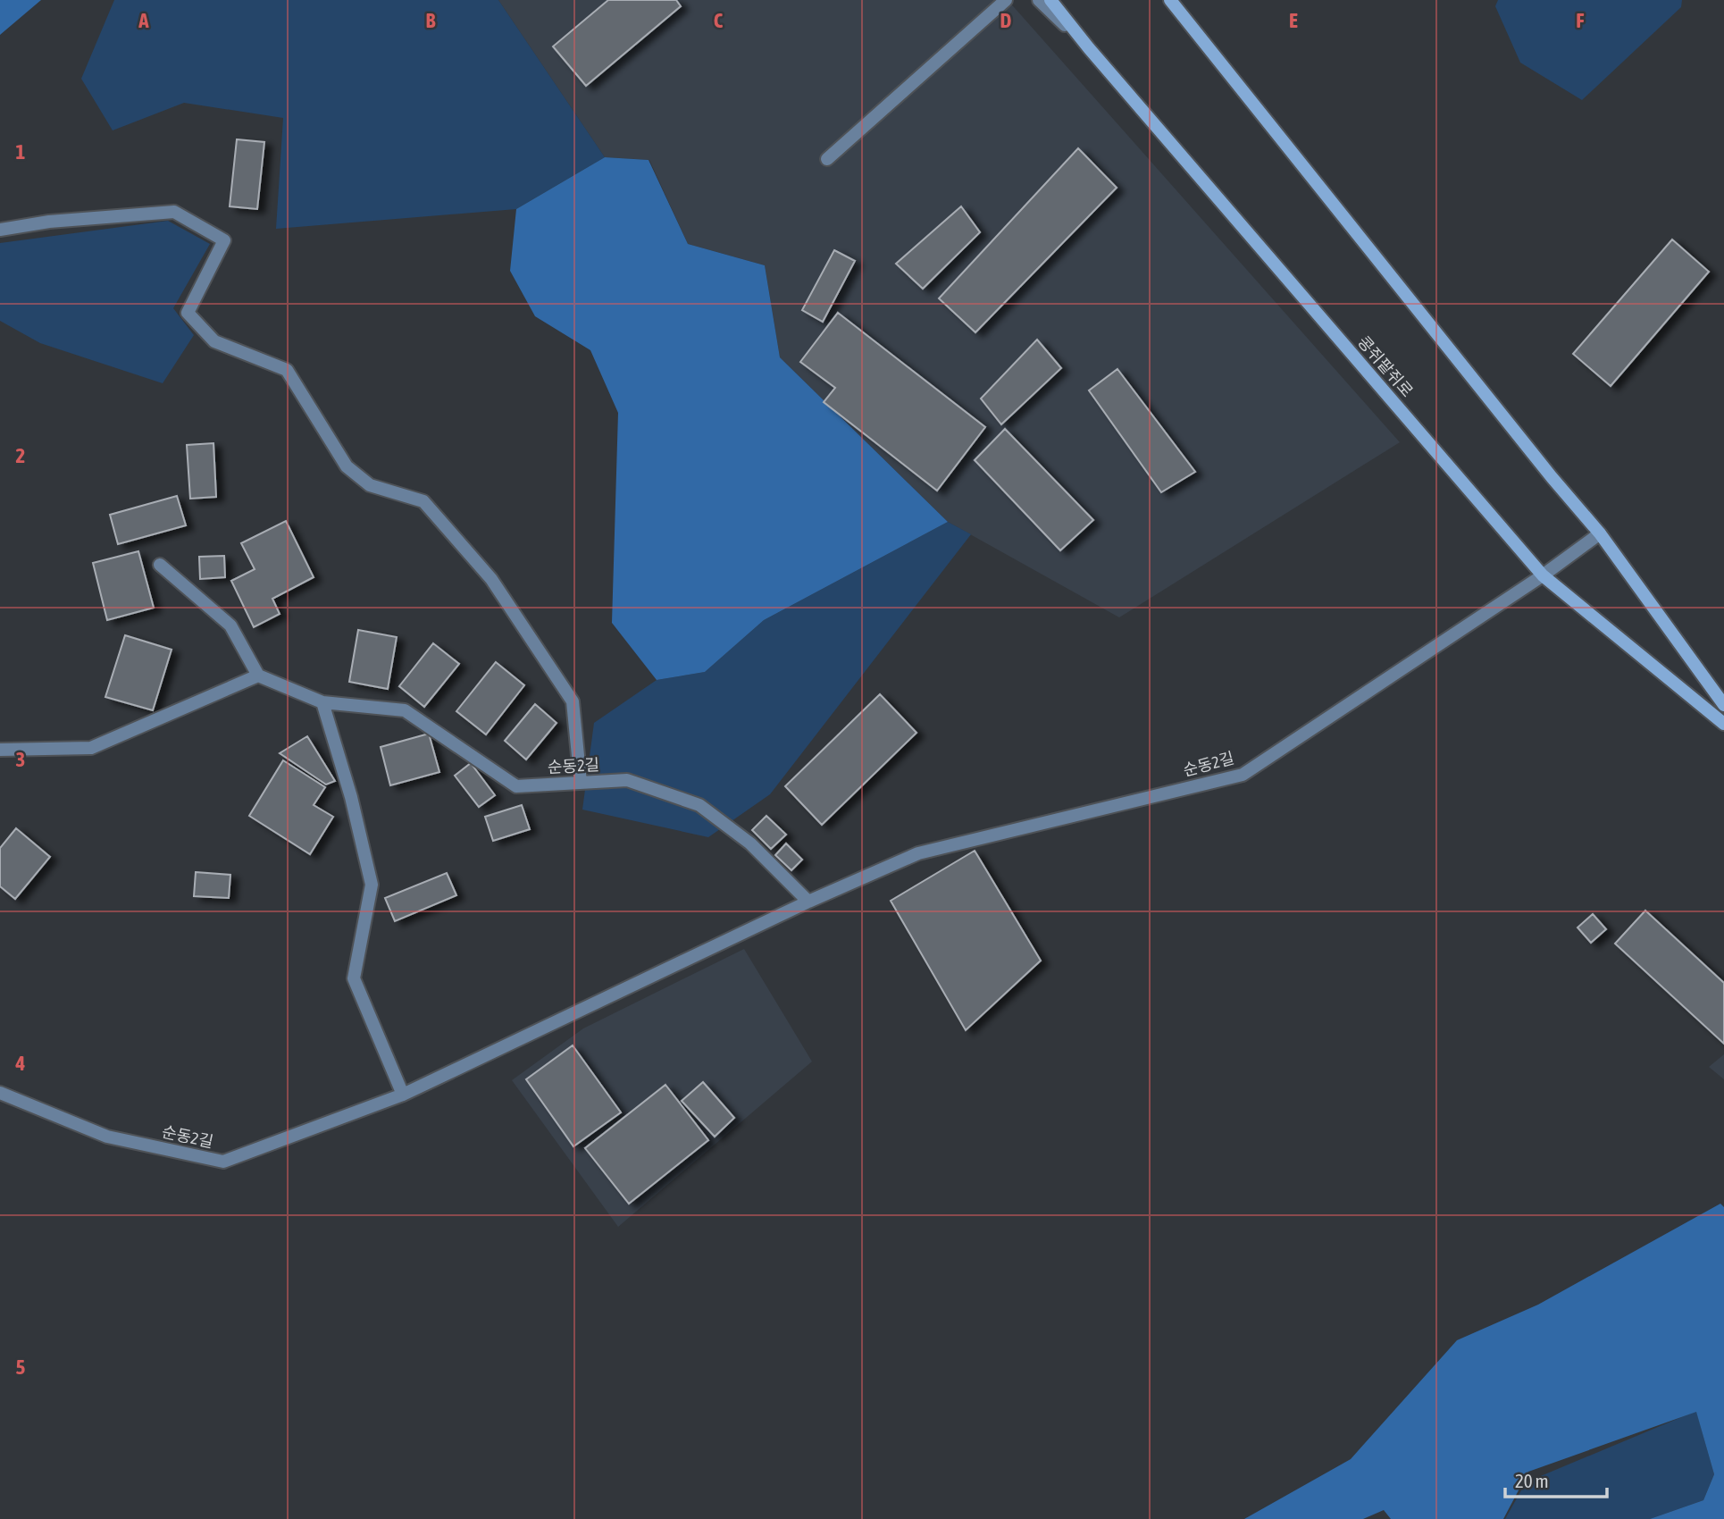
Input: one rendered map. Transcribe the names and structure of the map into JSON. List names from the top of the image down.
{
  "streets": {
    "main road": ["콩쥐팥쥐로"],
    "street": ["순동2길"]
  },
  "crossings": [
    ["콩쥐팥쥐로", "순동2길"]
  ],
  "scale_bar": "20 m",
  "grid": {
    "columns": [
      "A",
      "B",
      "C",
      "D",
      "E",
      "F"
    ],
    "rows": [
      "1",
      "2",
      "3",
      "4",
      "5"
    ]
  }
}
